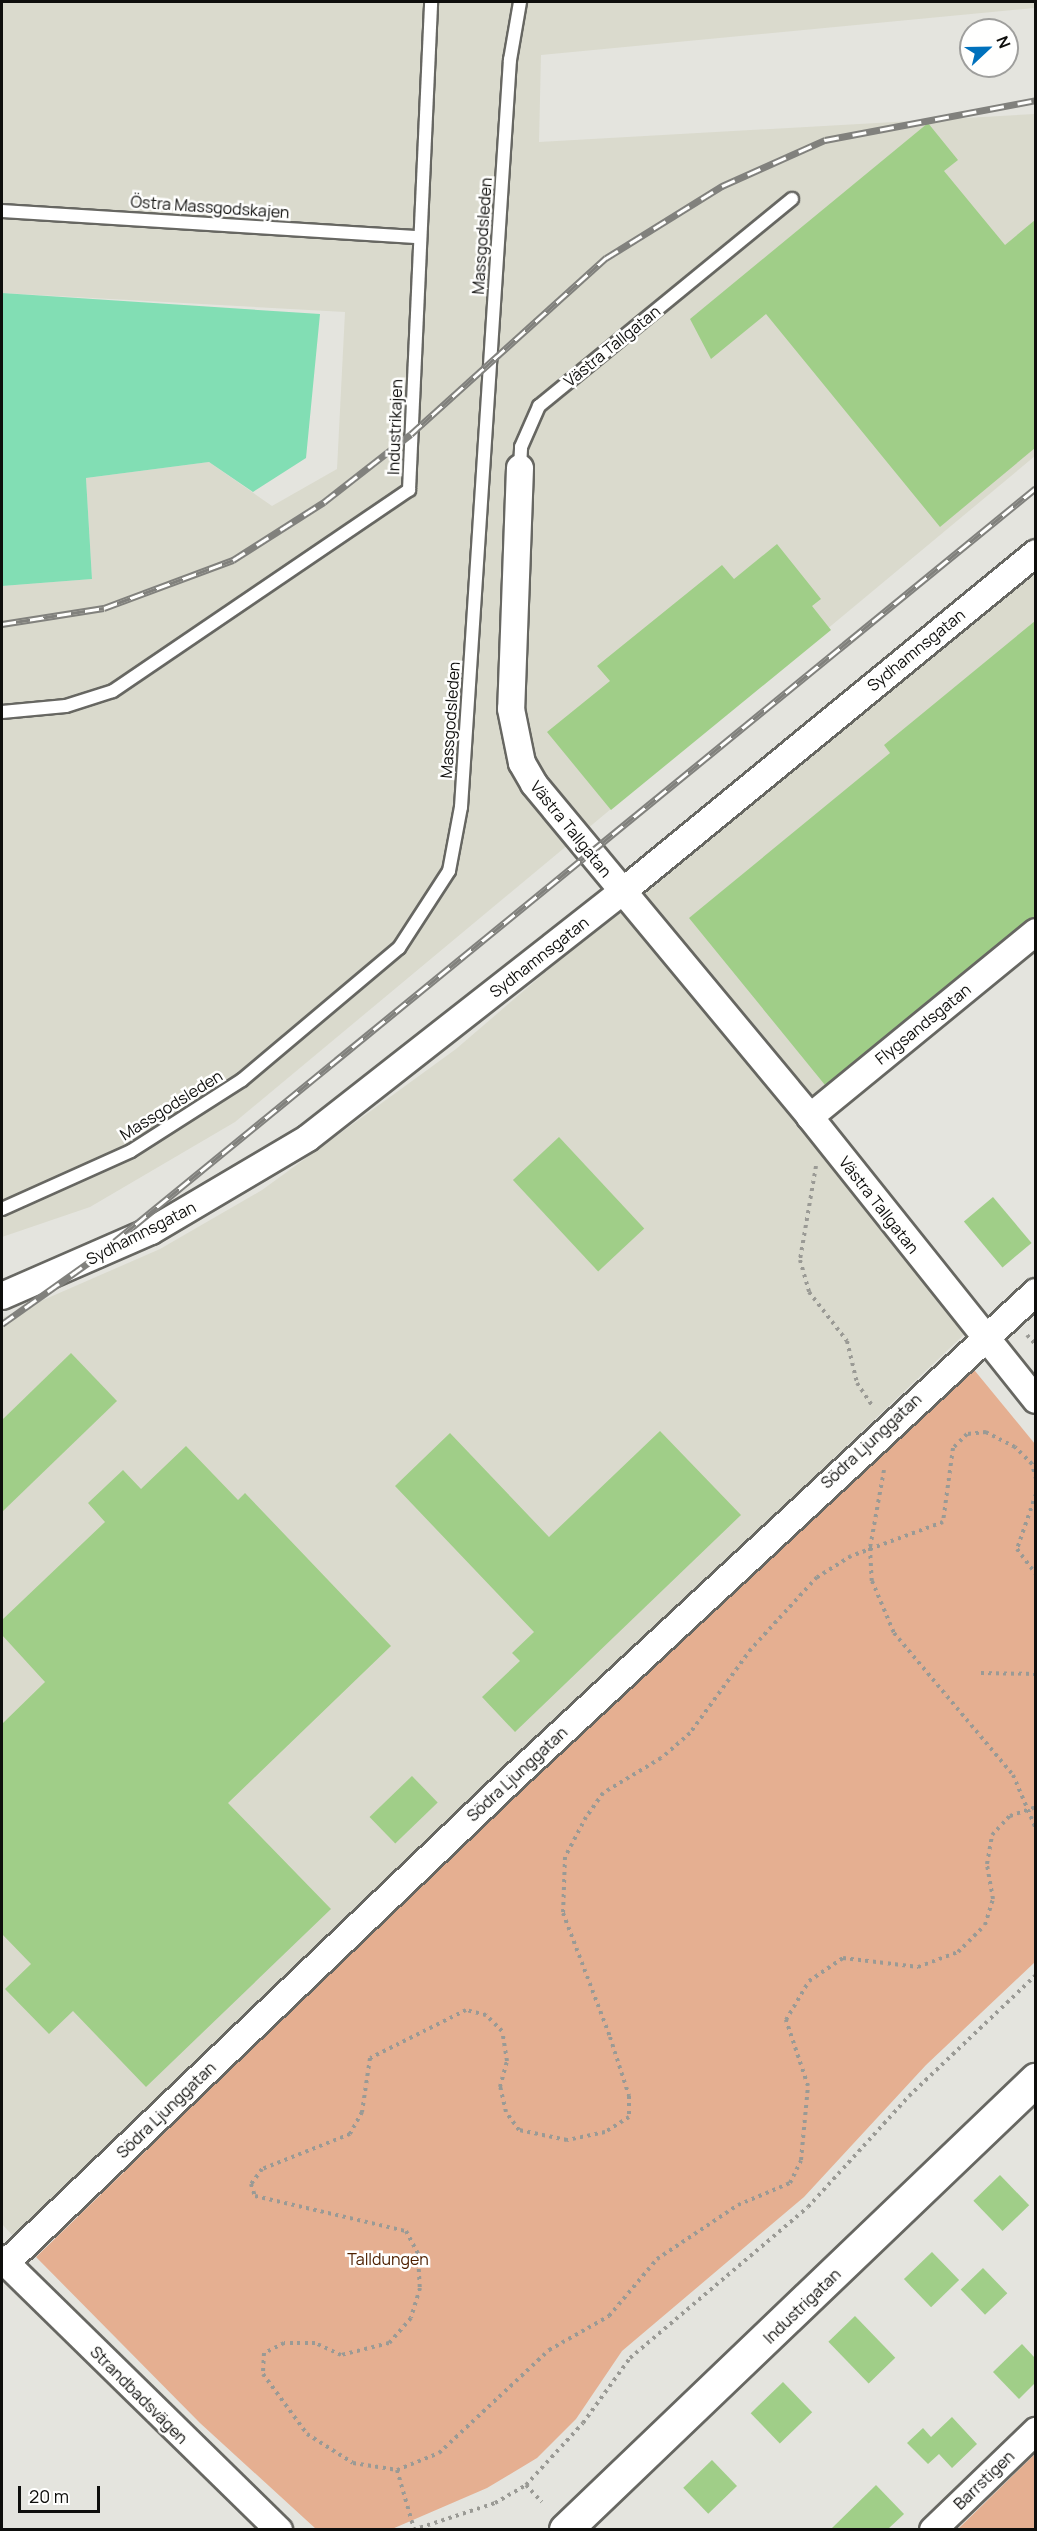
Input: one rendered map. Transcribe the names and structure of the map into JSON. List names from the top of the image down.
{
  "streets": {
    "street": [
      "Västra Tallgatan",
      "Sydhamnsgatan",
      "Flygsandsgatan",
      "Södra Ljunggatan",
      "Industrigatan",
      "Strandbadsvägen",
      "Barrstigen"
    ],
    "lane": ["Östra Massgodskajen", "Massgodsleden", "Industrikajen"]
  },
  "crossings": [
    ["Östra Massgodskajen", "Industrikajen"],
    ["Västra Tallgatan", "Sydhamnsgatan"],
    ["Västra Tallgatan", "Flygsandsgatan"],
    ["Västra Tallgatan", "Södra Ljunggatan"],
    ["Södra Ljunggatan", "Strandbadsvägen"]
  ],
  "parks": ["Talldungen"],
  "scale_bar": "20 m",
  "north": "right"
}
